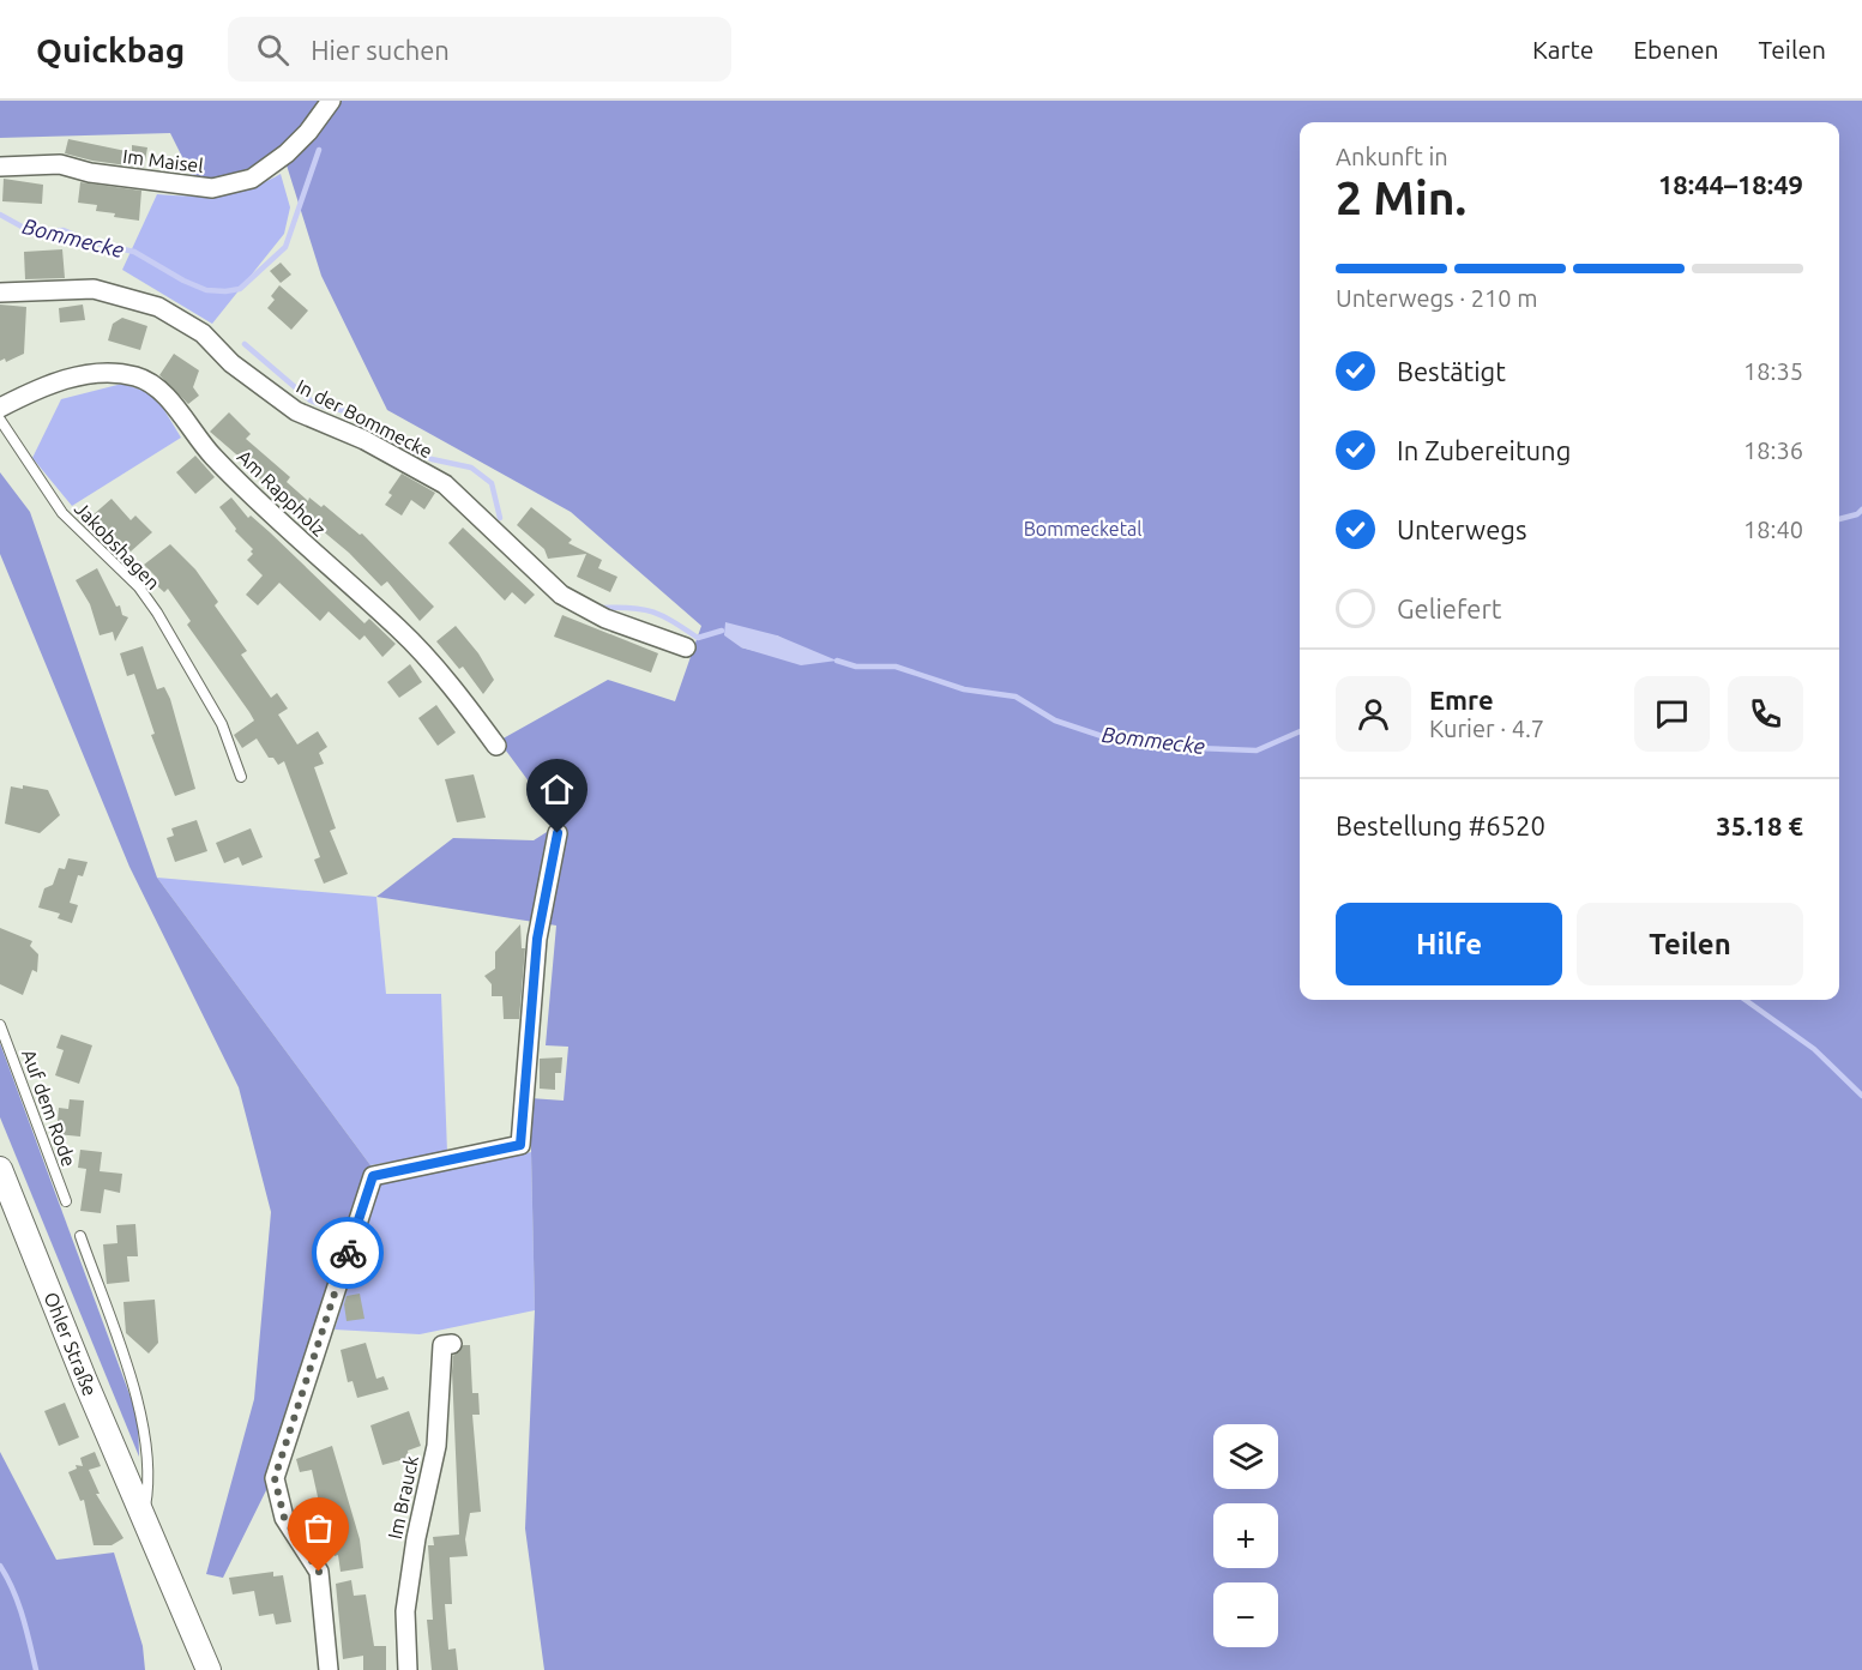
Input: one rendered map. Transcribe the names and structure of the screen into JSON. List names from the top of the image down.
{
  "streets": {
    "street": [
      "Im Maisel",
      "In der Bommecke",
      "Am Rappholz",
      "Ohler Straße",
      "Im Brauck"
    ],
    "lane": ["Jakobshagen", "Auf dem Rode"]
  },
  "water": ["Bommecke"],
  "parks": ["Bommecketal"],
  "page": {
    "header": "Quickbag",
    "search": "Hier suchen",
    "nav": ["Karte", "Ebenen", "Teilen"],
    "heading": ["2 Min.", "Ankunft in", "18:44–18:49"],
    "panel": [
      "Emre",
      "Kurier · 4.7",
      "Bestellung #6520",
      "35.18 €"
    ],
    "bar": "Unterwegs · 210 m",
    "list": [
      ["Bestätigt", "18:35"],
      ["In Zubereitung", "18:36"],
      ["Unterwegs", "18:40"],
      "Geliefert"
    ],
    "buttons": ["Hilfe", "Teilen"],
    "map_buttons": ["+", "−"]
  }
}
